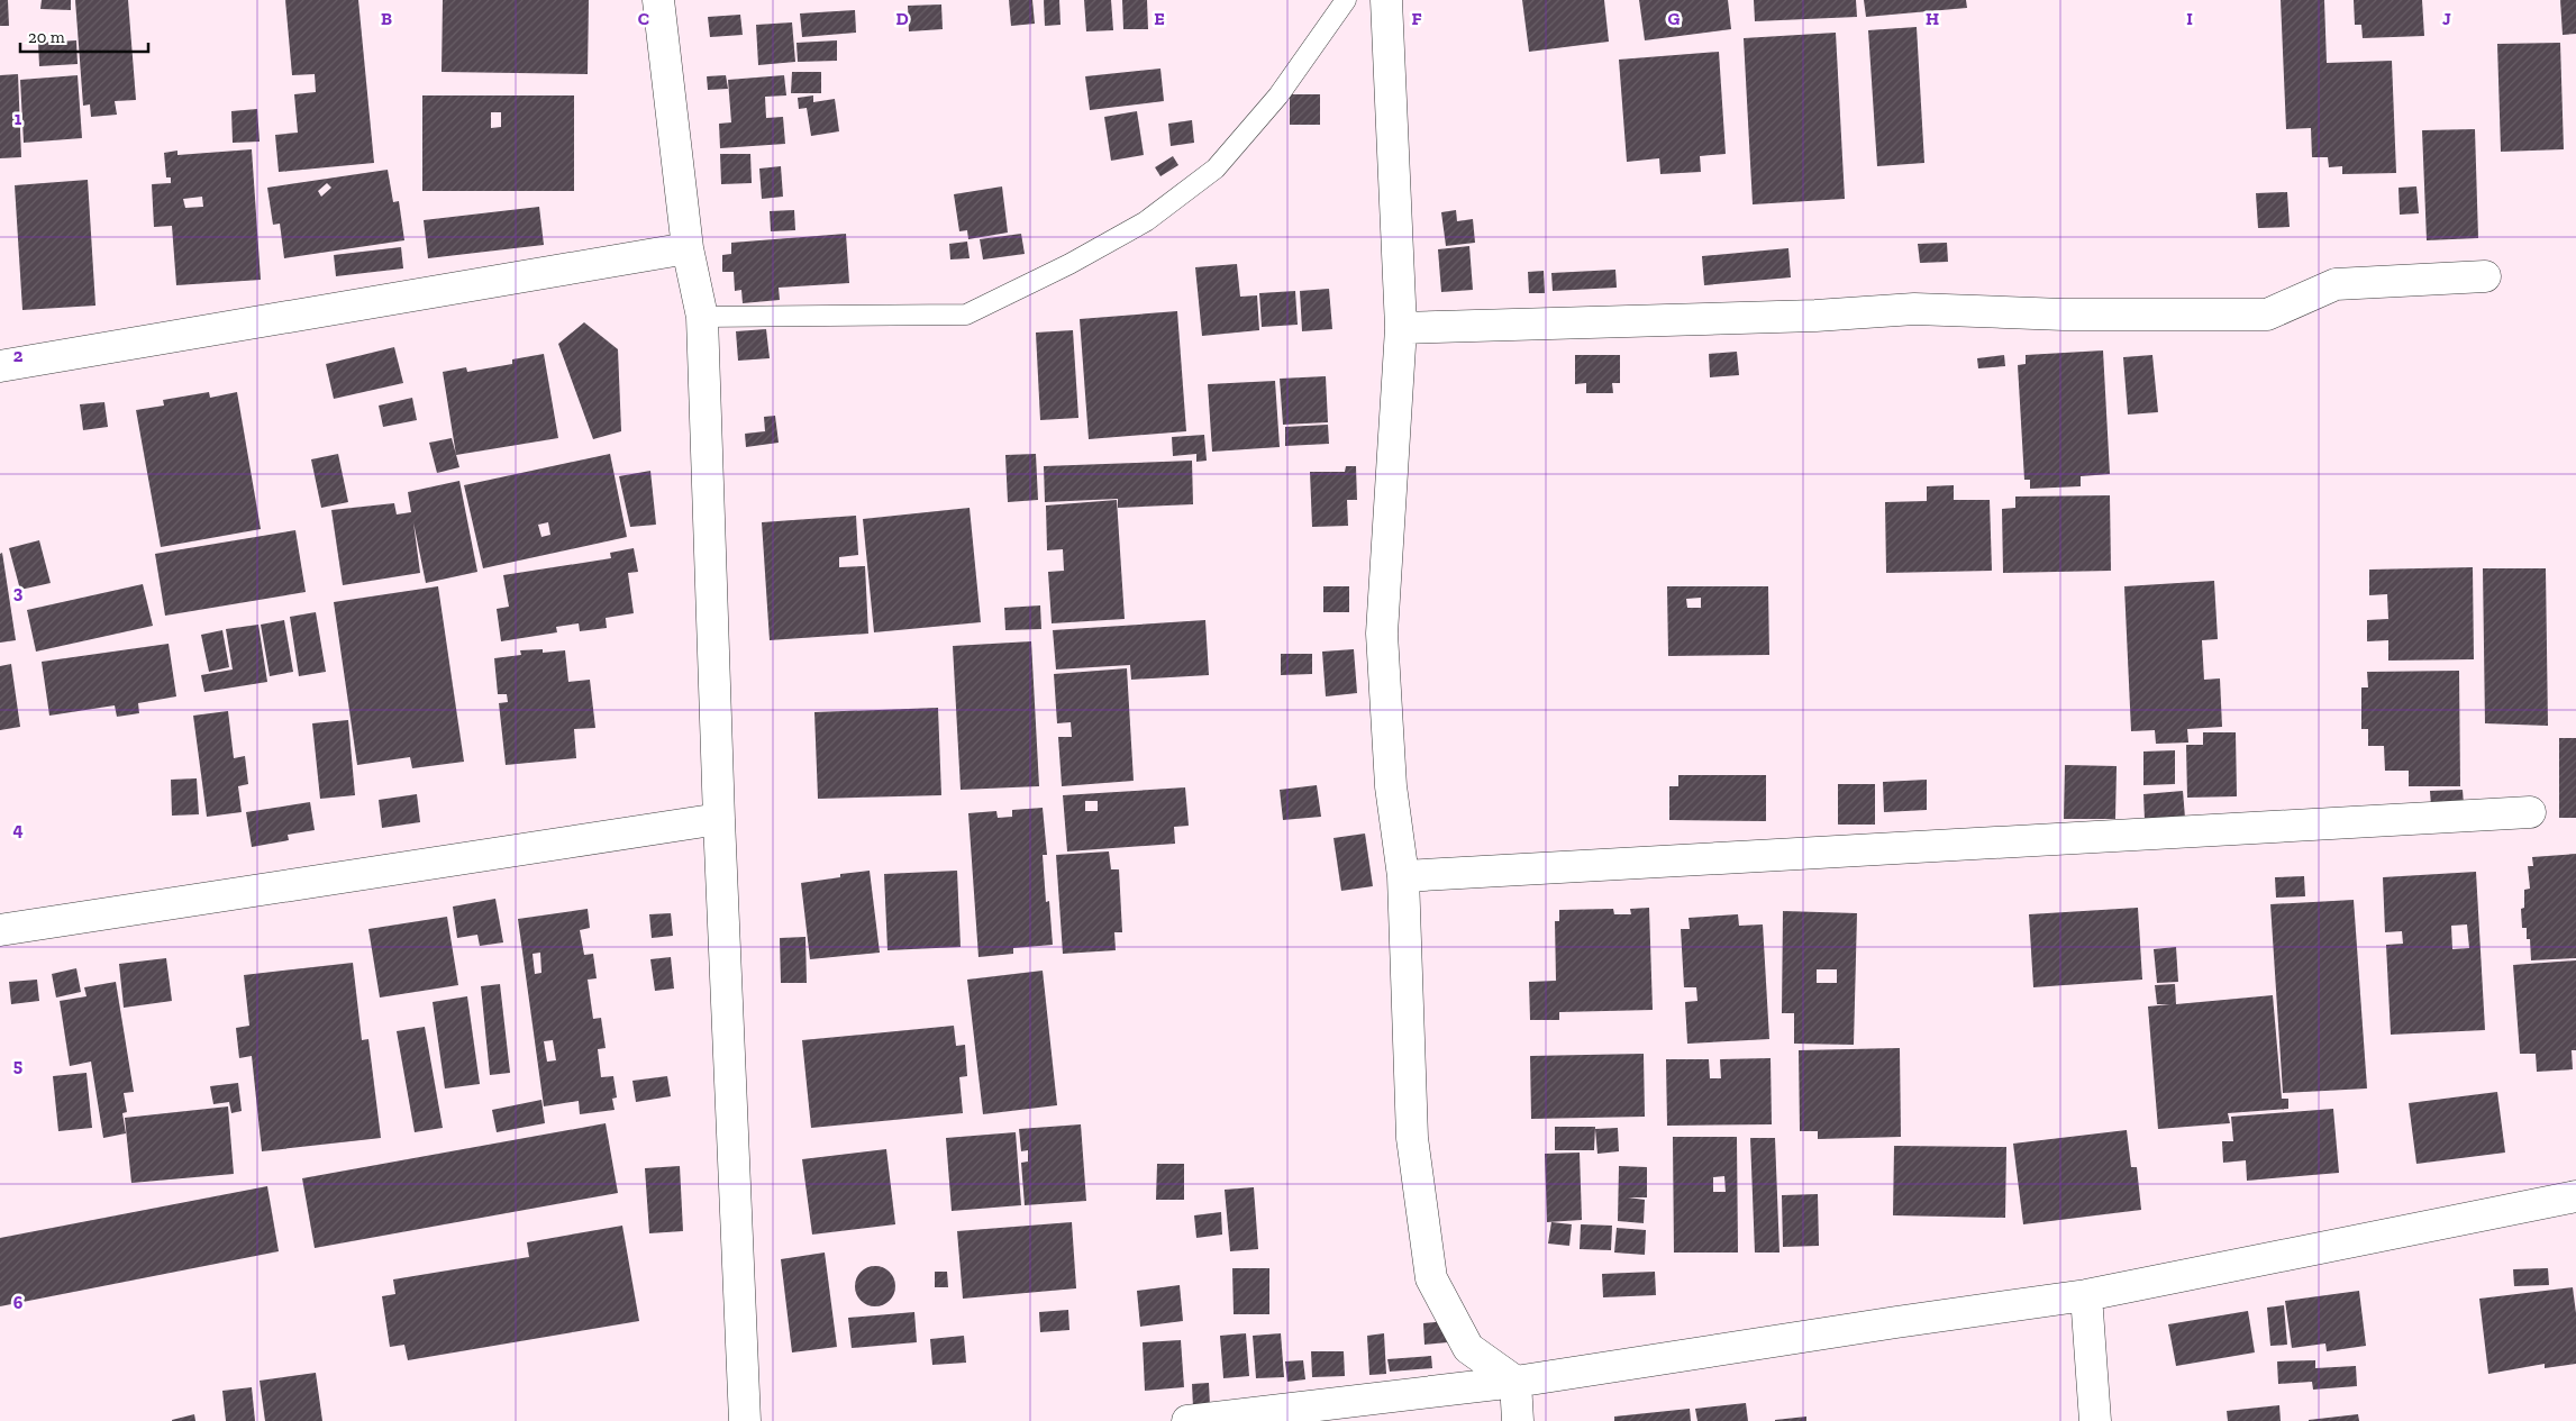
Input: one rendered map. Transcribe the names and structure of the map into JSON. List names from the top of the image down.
{
  "scale_bar": "20 m",
  "grid": {
    "columns": [
      "B",
      "C",
      "D",
      "E",
      "F",
      "G",
      "H",
      "I",
      "J"
    ],
    "rows": [
      "1",
      "2",
      "3",
      "4",
      "5",
      "6"
    ]
  }
}
